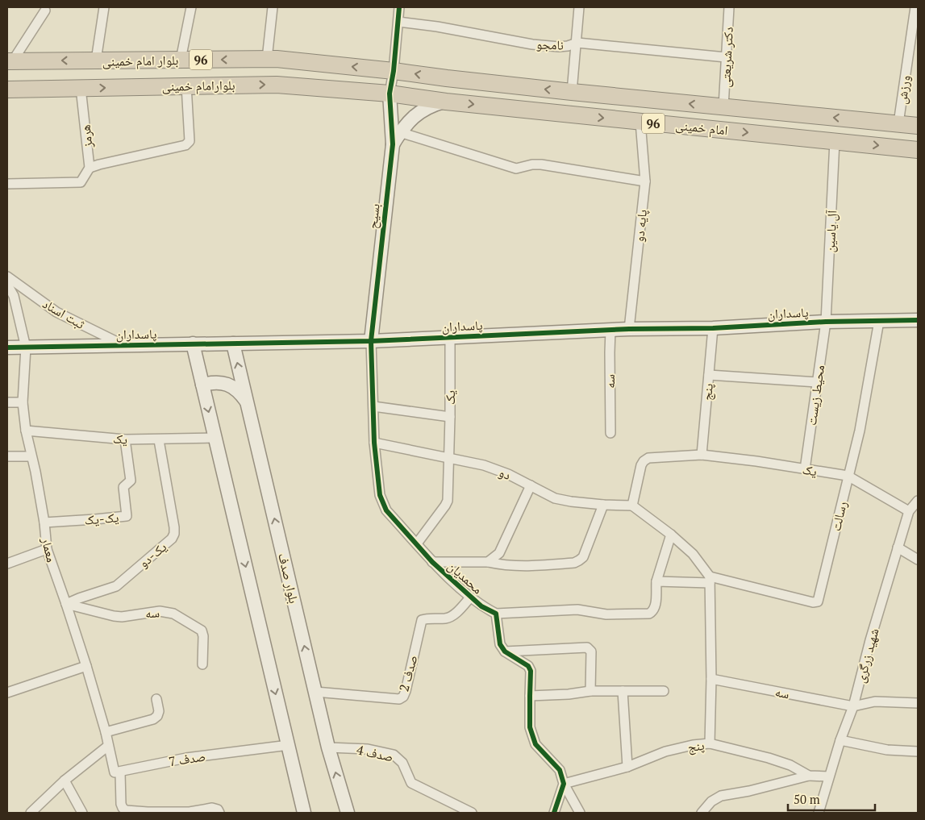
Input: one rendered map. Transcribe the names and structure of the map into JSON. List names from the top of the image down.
{
  "streets": {
    "highway": [
      "96",
      "بلوار امام خمینی",
      "بلوارامام خمینی",
      "امام خمینی"
    ],
    "street": [
      "نامجو",
      "دکتر شریعتی",
      "ورزش",
      "هرمز",
      "بسیح",
      "پایه دو",
      "آل یاسین",
      "پاسداران",
      "ثبت اسناد",
      "سه",
      "پنج",
      "محیط زیست",
      "یک",
      "دو",
      "رسالت",
      "یک-یک",
      "معمار",
      "یک-دو",
      "محمدیان",
      "بلوار صدف",
      "شهید زرگری",
      "صدف 2",
      "صدف 4",
      "صدف 7"
    ]
  },
  "crossings": [
    ["نامجو", "دکتر شریعتی"],
    ["دکتر شریعتی", "امام خمینی"],
    ["بلوار امام خمینی", "امام خمینی"],
    ["بلوارامام خمینی", "امام خمینی"],
    ["بلوارامام خمینی", "هرمز"],
    ["بلوارامام خمینی", "بسیح"],
    ["ورزش", "امام خمینی"],
    ["امام خمینی", "بسیح"],
    ["امام خمینی", "پایه دو"],
    ["امام خمینی", "آل یاسین"],
    ["بسیح", "پاسداران"],
    ["بسیح", "محمدیان"],
    ["پایه دو", "پاسداران"],
    ["آل یاسین", "پاسداران"],
    ["آل یاسین", "محیط زیست"],
    ["پاسداران", "ثبت اسناد"],
    ["پاسداران", "سه"],
    ["پاسداران", "پنج"],
    ["پاسداران", "محیط زیست"],
    ["پاسداران", "یک"],
    ["پاسداران", "رسالت"],
    ["پاسداران", "معمار"],
    ["پاسداران", "محمدیان"],
    ["پاسداران", "بلوار صدف"],
    ["سه", "معمار"],
    ["سه", "یک-دو"],
    ["سه", "شهید زرگری"],
    ["پنج", "یک"],
    ["پنج", "شهید زرگری"],
    ["محیط زیست", "یک"],
    ["یک", "دو"],
    ["یک", "رسالت"],
    ["یک", "یک-یک"],
    ["یک", "معمار"],
    ["یک", "یک-دو"],
    ["یک", "محمدیان"],
    ["یک", "شهید زرگری"],
    ["دو", "محمدیان"],
    ["یک-یک", "معمار"],
    ["معمار", "یک-دو"],
    ["محمدیان", "صدف 2"],
    ["بلوار صدف", "صدف 2"],
    ["بلوار صدف", "صدف 4"]
  ],
  "one_way": ["بلوار امام خمینی", "بلوارامام خمینی"],
  "scale_bar": "50 m"
}
